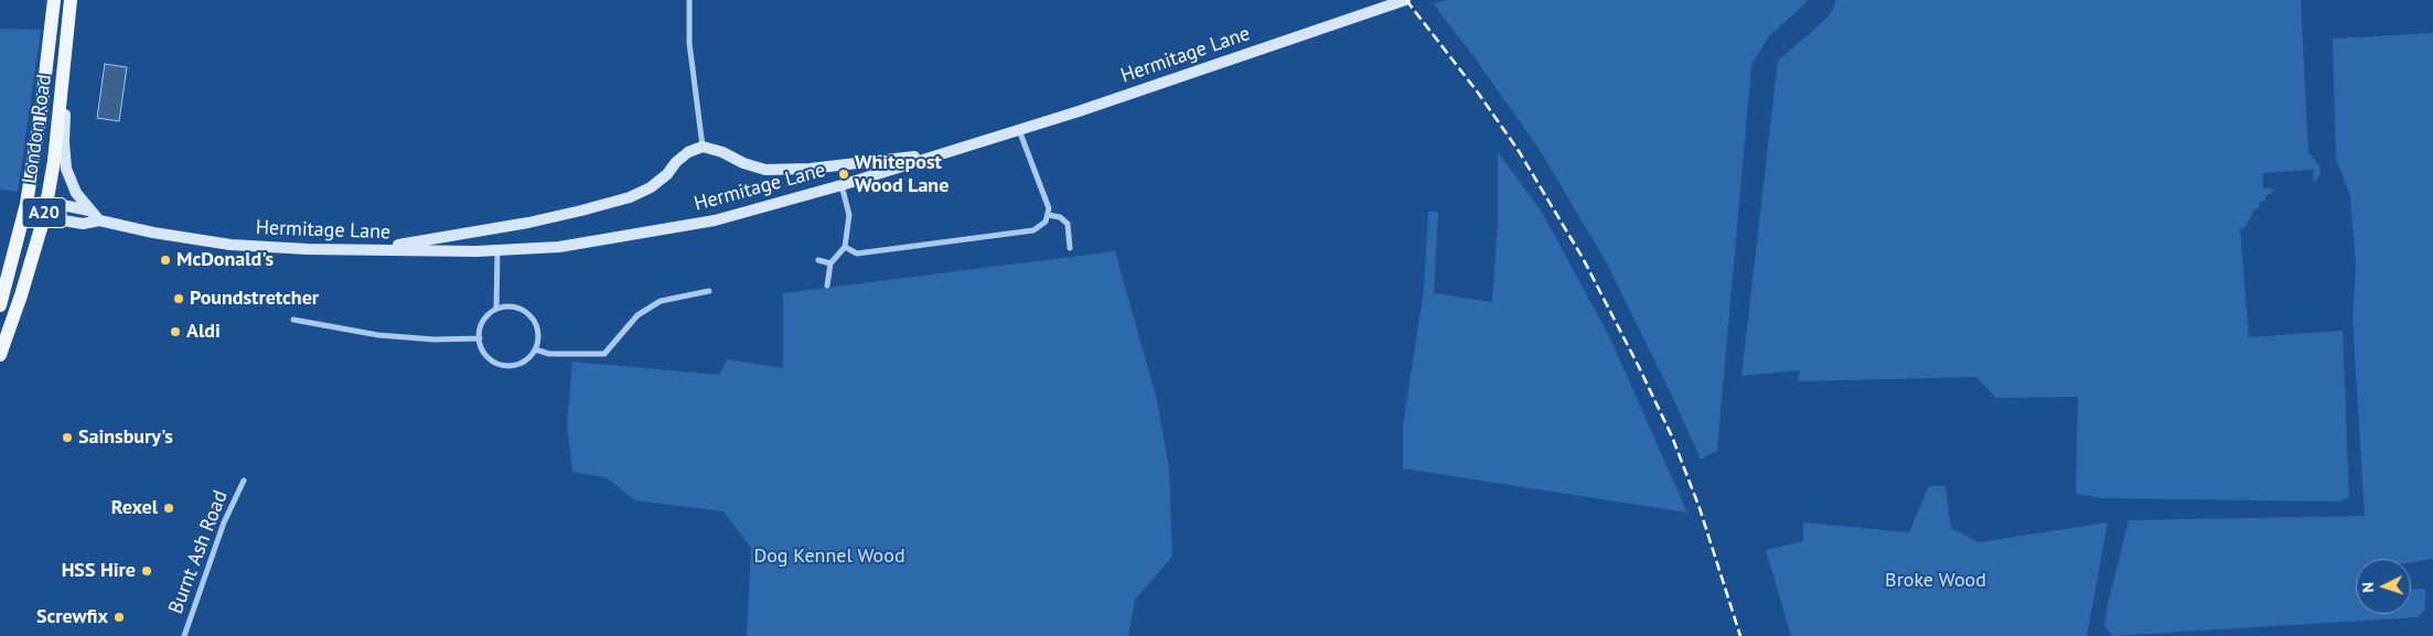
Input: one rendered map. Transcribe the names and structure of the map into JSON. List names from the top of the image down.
{
  "streets": {
    "main road": ["Hermitage Lane", "London Road", "A20"],
    "street": ["Burnt Ash Road"]
  },
  "crossings": [
    ["Hermitage Lane", "London Road"]
  ],
  "parks": ["Dog Kennel Wood", "Broke Wood"],
  "places": [
    "Whitepost Wood Lane",
    "McDonald's",
    "Poundstretcher",
    "Aldi",
    "Sainsbury's",
    "Rexel",
    "HSS Hire",
    "Screwfix"
  ],
  "north": "left"
}
